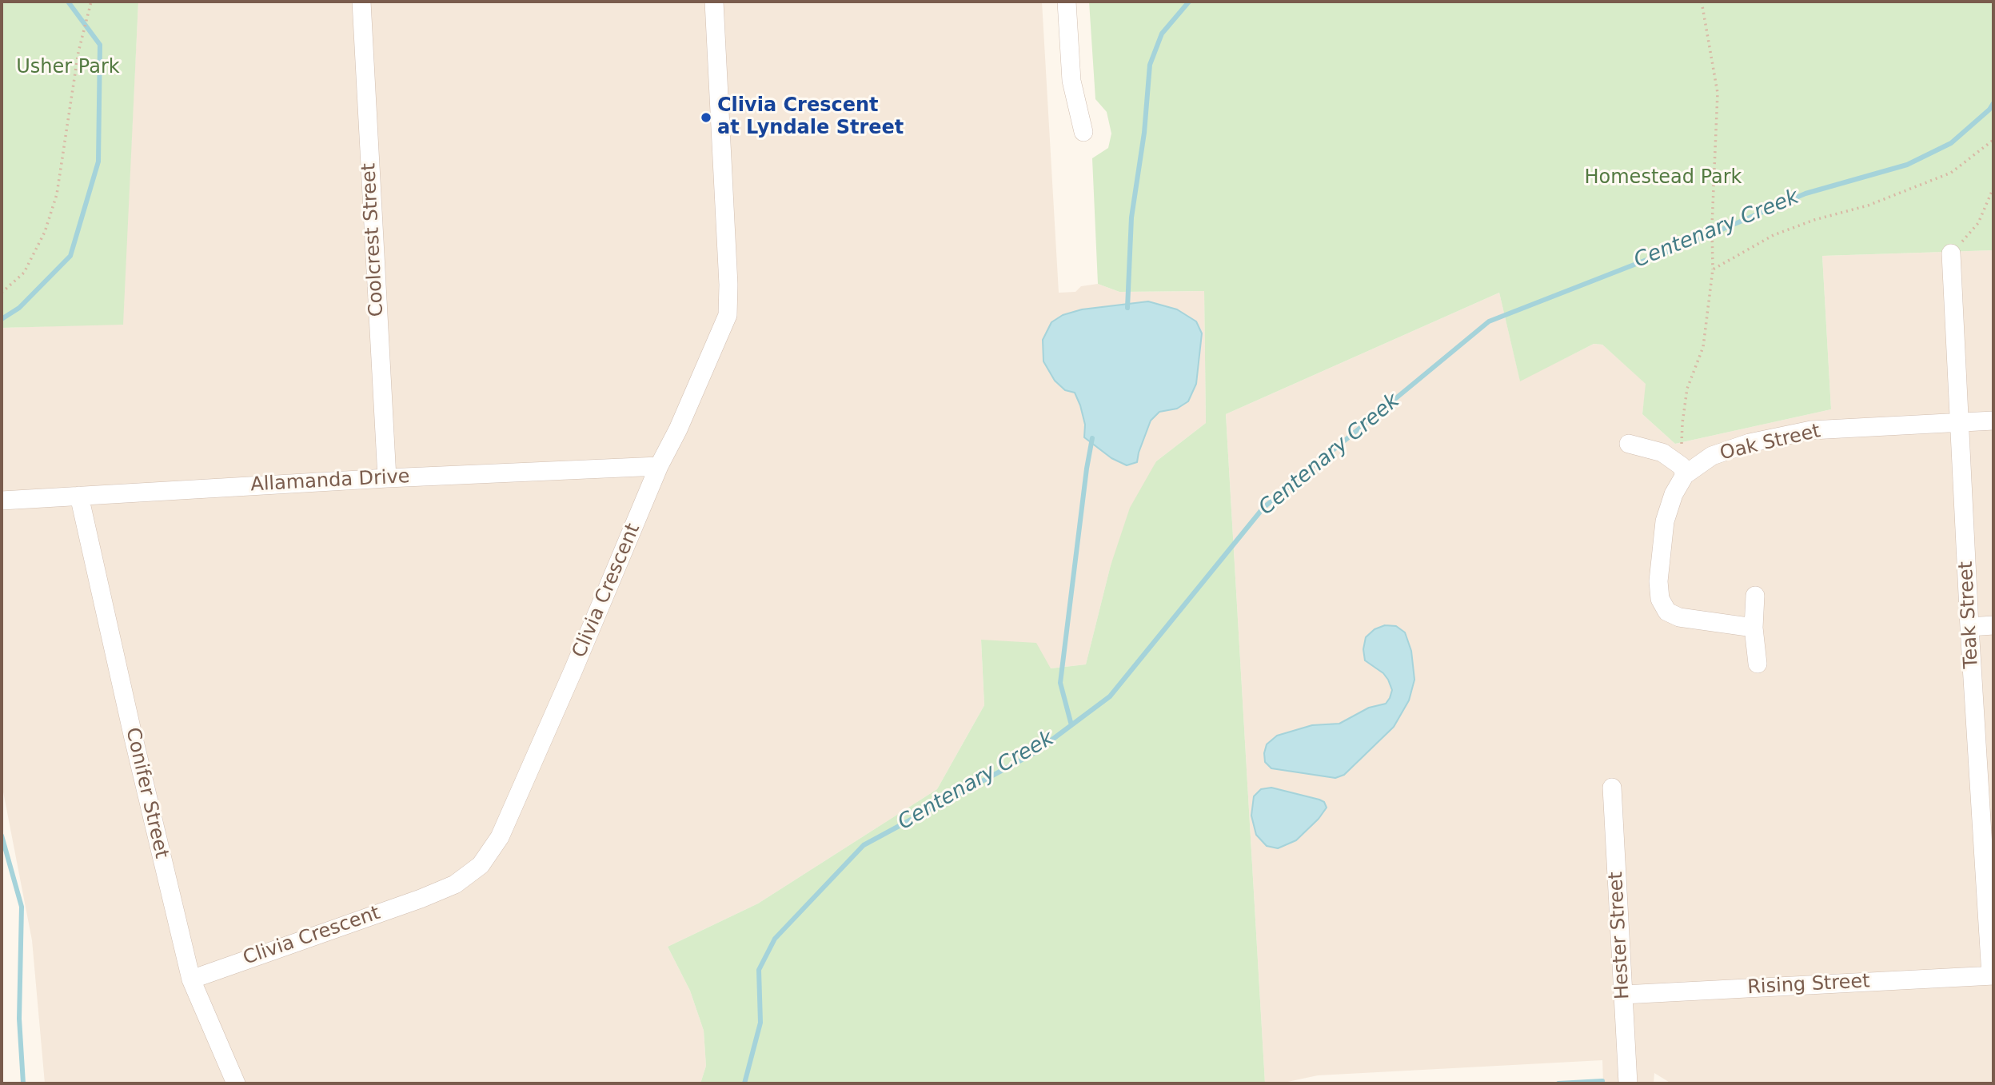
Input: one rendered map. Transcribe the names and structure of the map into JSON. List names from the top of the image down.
{
  "streets": {
    "street": [
      "Coolcrest Street",
      "Oak Street",
      "Allamanda Drive",
      "Clivia Crescent",
      "Teak Street",
      "Conifer Street",
      "Hester Street",
      "Rising Street"
    ]
  },
  "crossings": [
    ["Coolcrest Street", "Allamanda Drive"],
    ["Oak Street", "Teak Street"],
    ["Allamanda Drive", "Clivia Crescent"],
    ["Allamanda Drive", "Conifer Street"],
    ["Clivia Crescent", "Conifer Street"],
    ["Teak Street", "Rising Street"],
    ["Hester Street", "Rising Street"]
  ],
  "water": ["Centenary Creek"],
  "parks": ["Usher Park", "Homestead Park"],
  "places": ["Clivia Crescent at Lyndale Street"]
}
